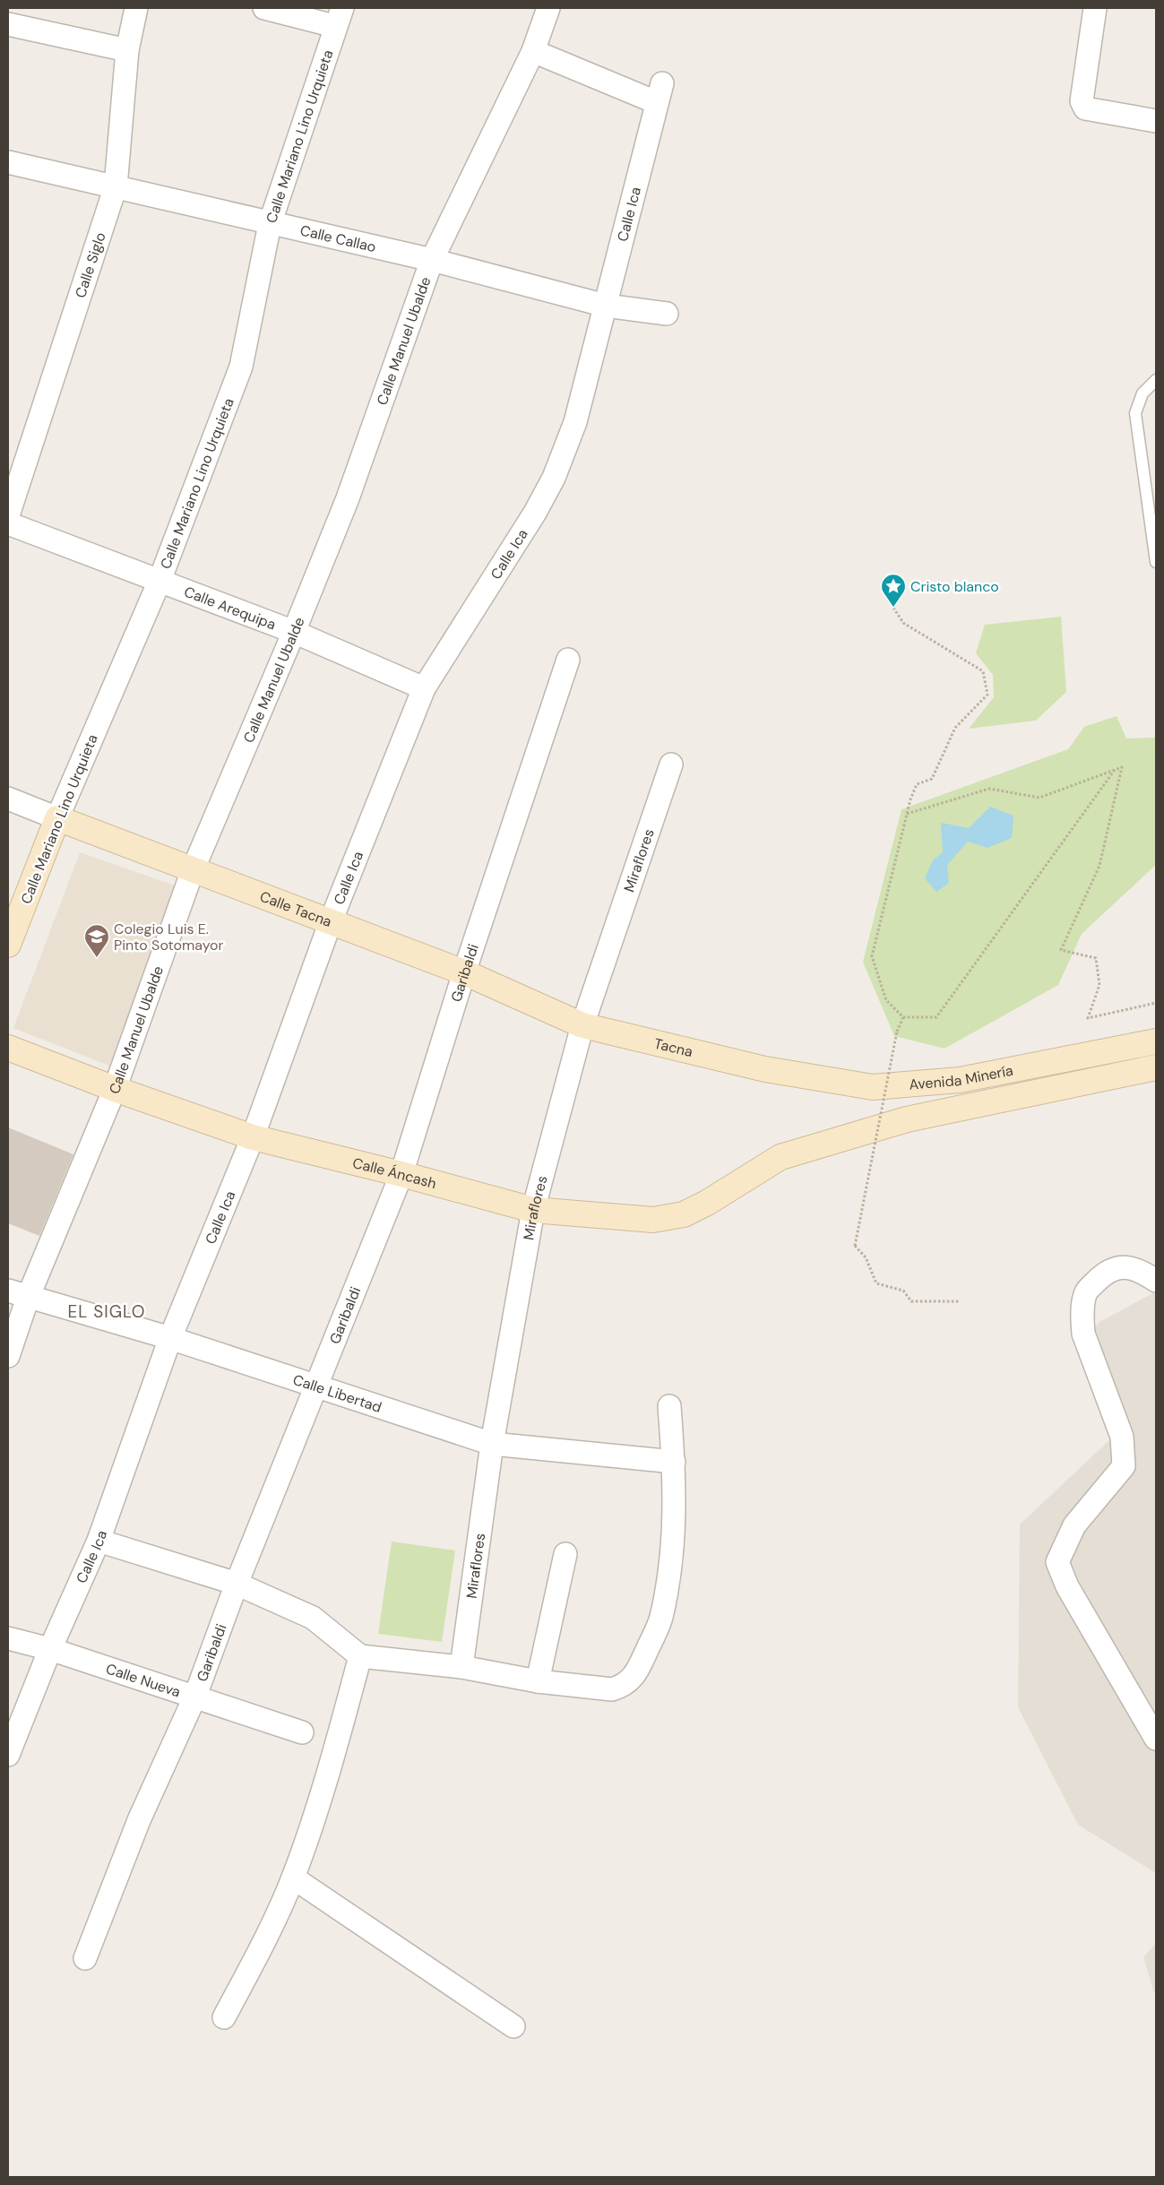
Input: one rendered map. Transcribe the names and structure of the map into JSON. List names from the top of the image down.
{
  "streets": {
    "main road": [
      "Calle Mariano Lino Urquieta",
      "Calle Tacna",
      "Tacna",
      "Avenida Minería",
      "Calle Áncash"
    ],
    "street": [
      "Calle Ica",
      "Calle Callao",
      "Calle Siglo",
      "Calle Manuel Ubalde",
      "Calle Arequipa",
      "Miraflores",
      "Garibaldi",
      "Calle Libertad",
      "Calle Nueva"
    ]
  },
  "crossings": [
    ["Calle Mariano Lino Urquieta", "Calle Callao"],
    ["Calle Mariano Lino Urquieta", "Calle Arequipa"],
    ["Calle Mariano Lino Urquieta", "Calle Tacna"],
    ["Calle Ica", "Calle Callao"],
    ["Calle Ica", "Calle Manuel Ubalde"],
    ["Calle Ica", "Calle Arequipa"],
    ["Calle Ica", "Calle Tacna"],
    ["Calle Ica", "Calle Áncash"],
    ["Calle Ica", "Calle Libertad"],
    ["Calle Ica", "Calle Nueva"],
    ["Calle Callao", "Calle Siglo"],
    ["Calle Callao", "Calle Manuel Ubalde"],
    ["Calle Manuel Ubalde", "Calle Arequipa"],
    ["Calle Manuel Ubalde", "Calle Tacna"],
    ["Calle Manuel Ubalde", "Calle Áncash"],
    ["Calle Manuel Ubalde", "Calle Libertad"],
    ["Miraflores", "Calle Tacna"],
    ["Miraflores", "Tacna"],
    ["Miraflores", "Calle Áncash"],
    ["Miraflores", "Calle Libertad"],
    ["Calle Tacna", "Garibaldi"],
    ["Calle Tacna", "Tacna"],
    ["Garibaldi", "Calle Áncash"],
    ["Garibaldi", "Calle Libertad"],
    ["Garibaldi", "Calle Nueva"],
    ["Tacna", "Avenida Minería"],
    ["Avenida Minería", "Calle Áncash"]
  ],
  "districts": ["EL SIGLO"],
  "places": {
    "place": ["Cristo blanco"],
    "school or university": ["Colegio Luis E. Pinto Sotomayor"]
  }
}
